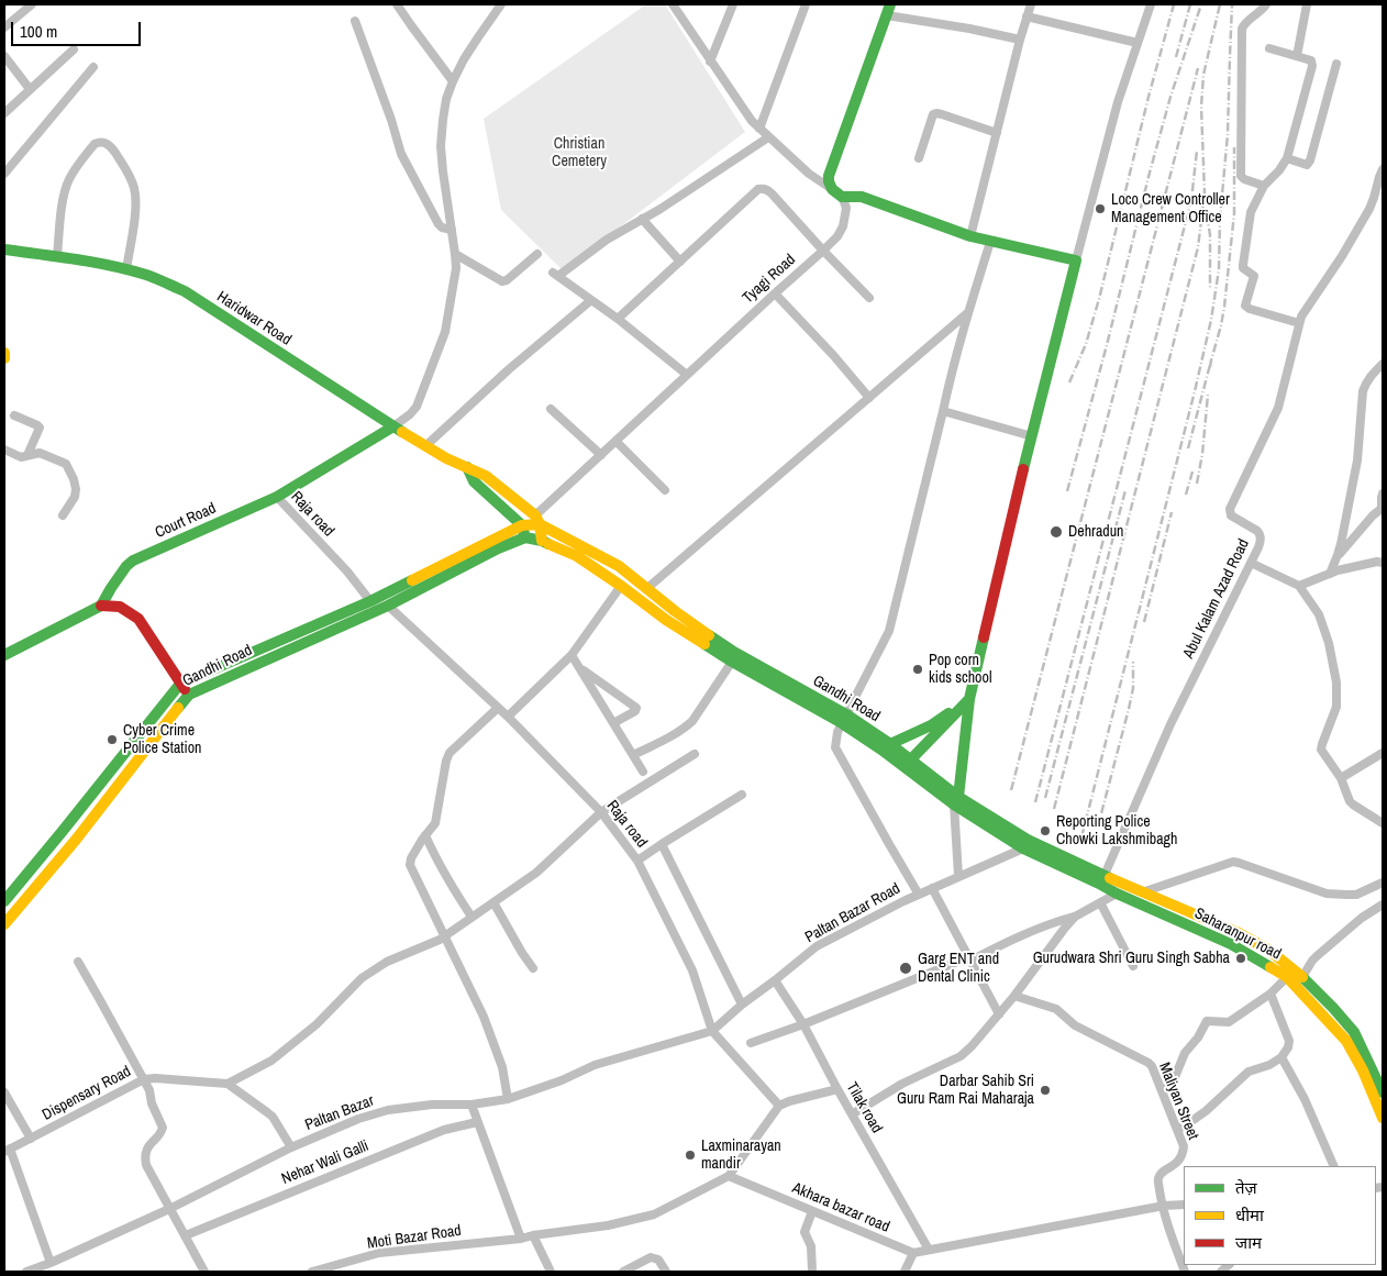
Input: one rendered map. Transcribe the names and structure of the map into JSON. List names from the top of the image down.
{
  "streets": {
    "main road": [
      "Haridwar Road",
      "Court Road",
      "Gandhi Road",
      "Saharanpur road"
    ],
    "street": [
      "Tyagi Road",
      "Raja road",
      "Abul Kalam Azad Road",
      "Paltan Bazar Road",
      "Dispensary Road",
      "Maliyan Street",
      "Tilak road",
      "Paltan Bazar",
      "Nehar Wali Galli",
      "Akhara bazar road",
      "Moti Bazar Road"
    ]
  },
  "crossings": [
    ["Tyagi Road", "Haridwar Road"],
    ["Tyagi Road", "Gandhi Road"],
    ["Haridwar Road", "Court Road"],
    ["Haridwar Road", "Gandhi Road"],
    ["Raja road", "Court Road"],
    ["Raja road", "Gandhi Road"],
    ["Raja road", "Paltan Bazar Road"],
    ["Raja road", "Paltan Bazar"],
    ["Abul Kalam Azad Road", "Gandhi Road"],
    ["Gandhi Road", "Paltan Bazar Road"],
    ["Gandhi Road", "Saharanpur road"],
    ["Paltan Bazar Road", "Tilak road"],
    ["Paltan Bazar Road", "Paltan Bazar"],
    ["Akhara bazar road", "Moti Bazar Road"]
  ],
  "parks": ["Christian Cemetery"],
  "places": [
    "Loco Crew Controller Management Office",
    "Dehradun",
    "Pop corn kids school",
    "Cyber Crime Police Station",
    "Reporting Police Chowki Lakshmibagh",
    "Gurudwara Shri Guru Singh Sabha",
    "Garg ENT and Dental Clinic",
    "Darbar Sahib Sri Guru Ram Rai Maharaja",
    "Laxminarayan mandir"
  ],
  "legend": ["तेज़", "धीमा", "जाम"],
  "scale_bar": "100 m"
}
